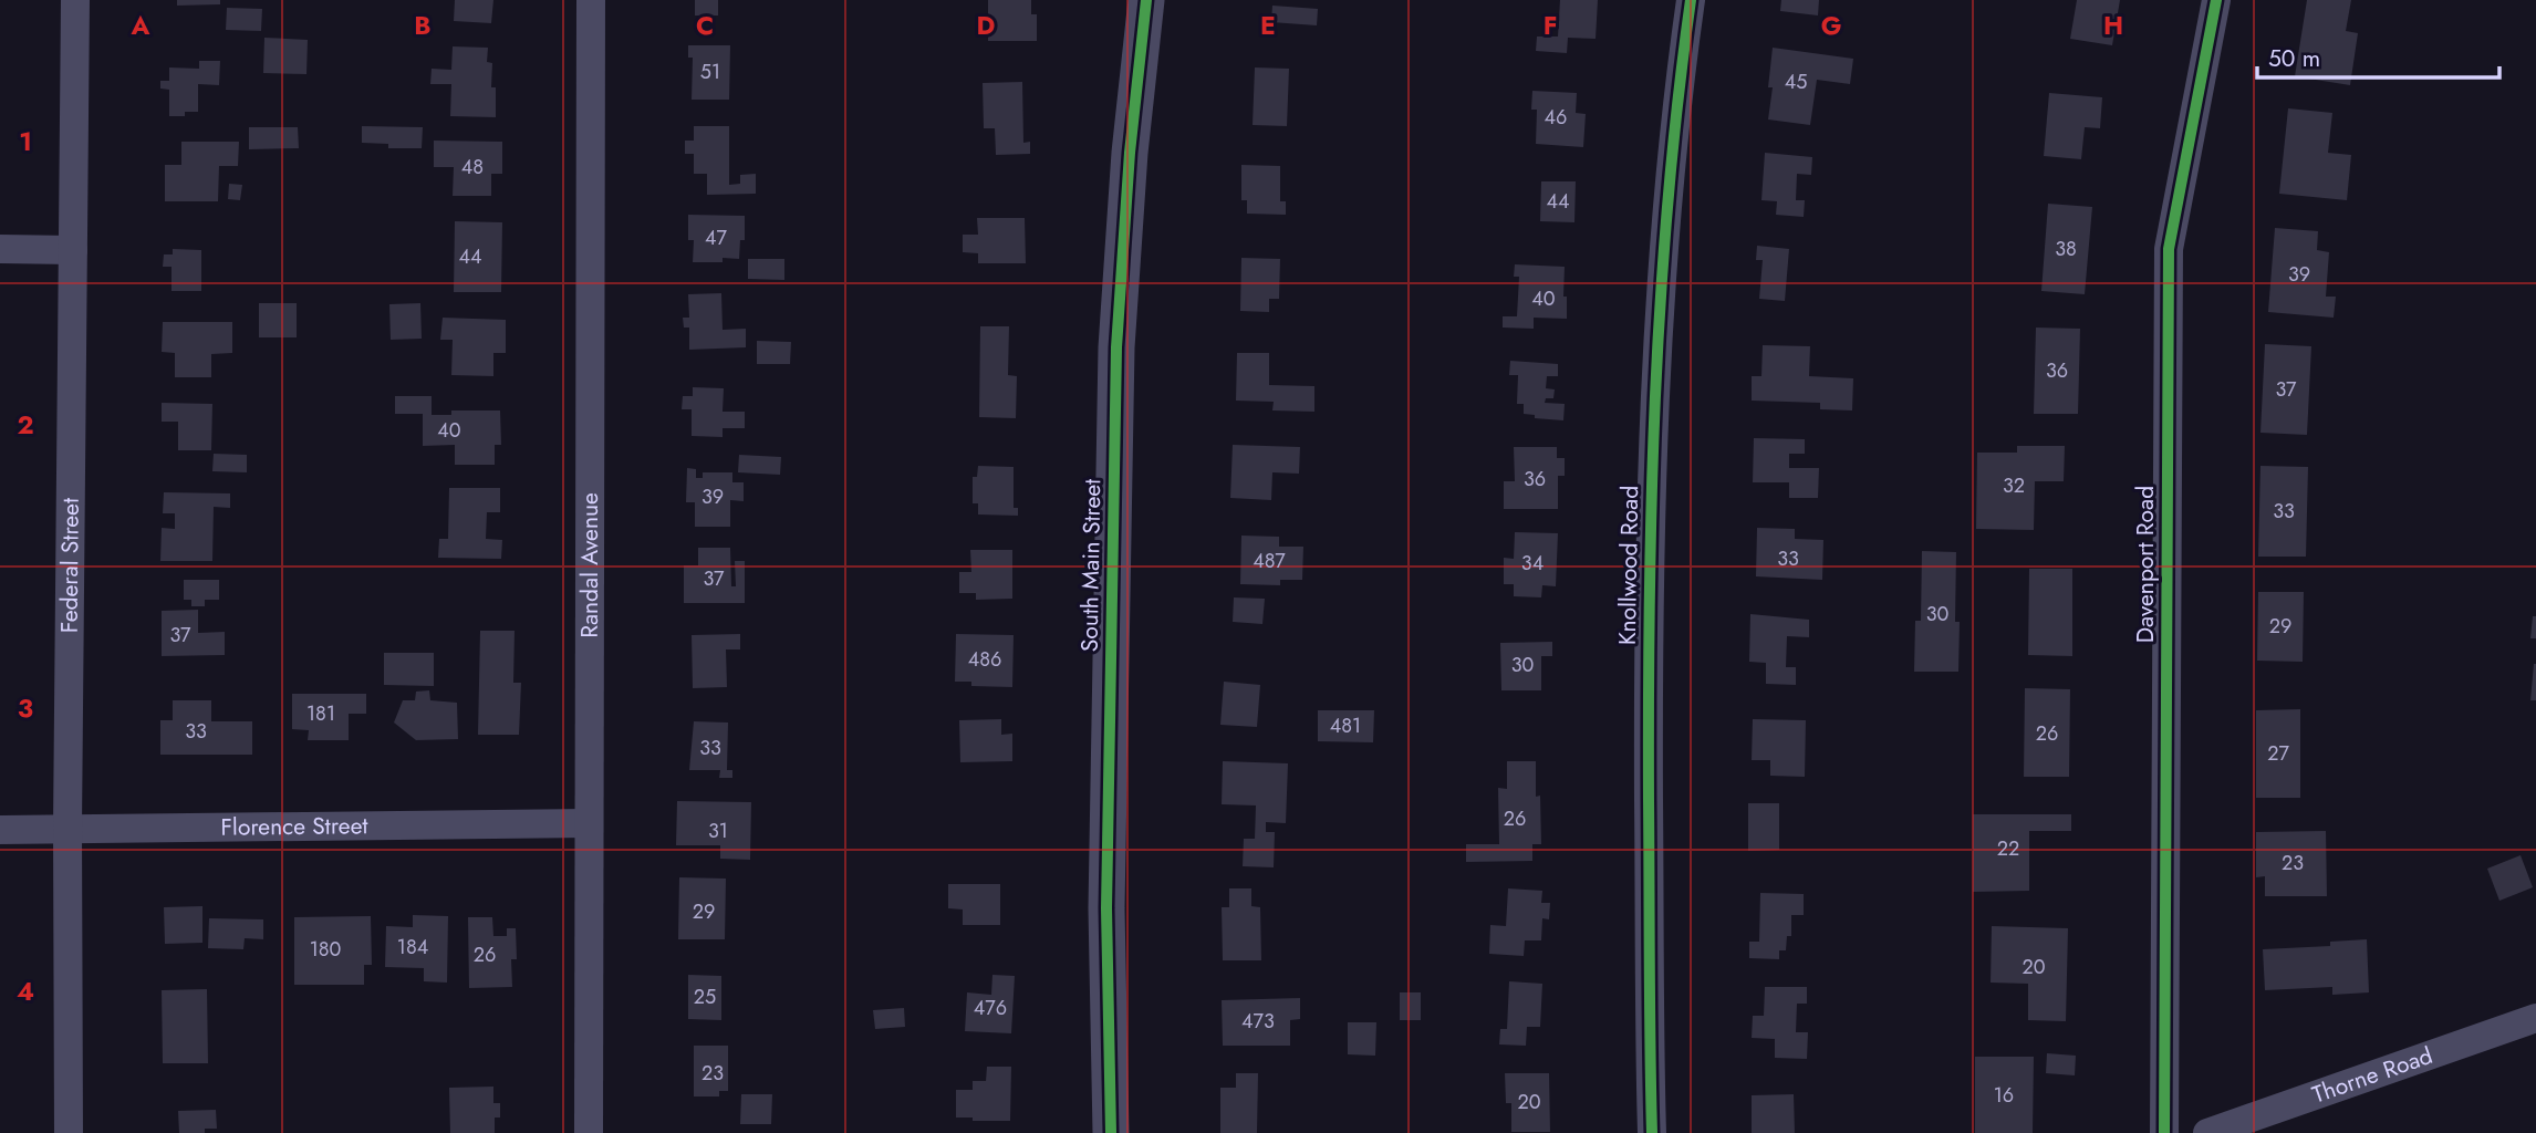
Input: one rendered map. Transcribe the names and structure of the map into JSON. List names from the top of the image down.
{
  "streets": {
    "street": [
      "Davenport Road",
      "South Main Street",
      "Knollwood Road",
      "Federal Street",
      "Randal Avenue",
      "Florence Street",
      "Thorne Road"
    ]
  },
  "crossings": [
    ["Federal Street", "Florence Street"],
    ["Randal Avenue", "Florence Street"]
  ],
  "house_numbers": [
    "51",
    "45",
    "46",
    "48",
    "44",
    "47",
    "38",
    "44",
    "39",
    "40",
    "36",
    "37",
    "40",
    "36",
    "32",
    "39",
    "33",
    "33",
    "487",
    "34",
    "37",
    "30",
    "29",
    "37",
    "486",
    "30",
    "181",
    "481",
    "33",
    "26",
    "33",
    "27",
    "26",
    "31",
    "22",
    "23",
    "29",
    "184",
    "180",
    "26",
    "20",
    "25",
    "476",
    "473",
    "23",
    "16",
    "20"
  ],
  "scale_bar": "50 m",
  "grid": {
    "columns": [
      "A",
      "B",
      "C",
      "D",
      "E",
      "F",
      "G",
      "H"
    ],
    "rows": [
      "1",
      "2",
      "3",
      "4"
    ]
  }
}
